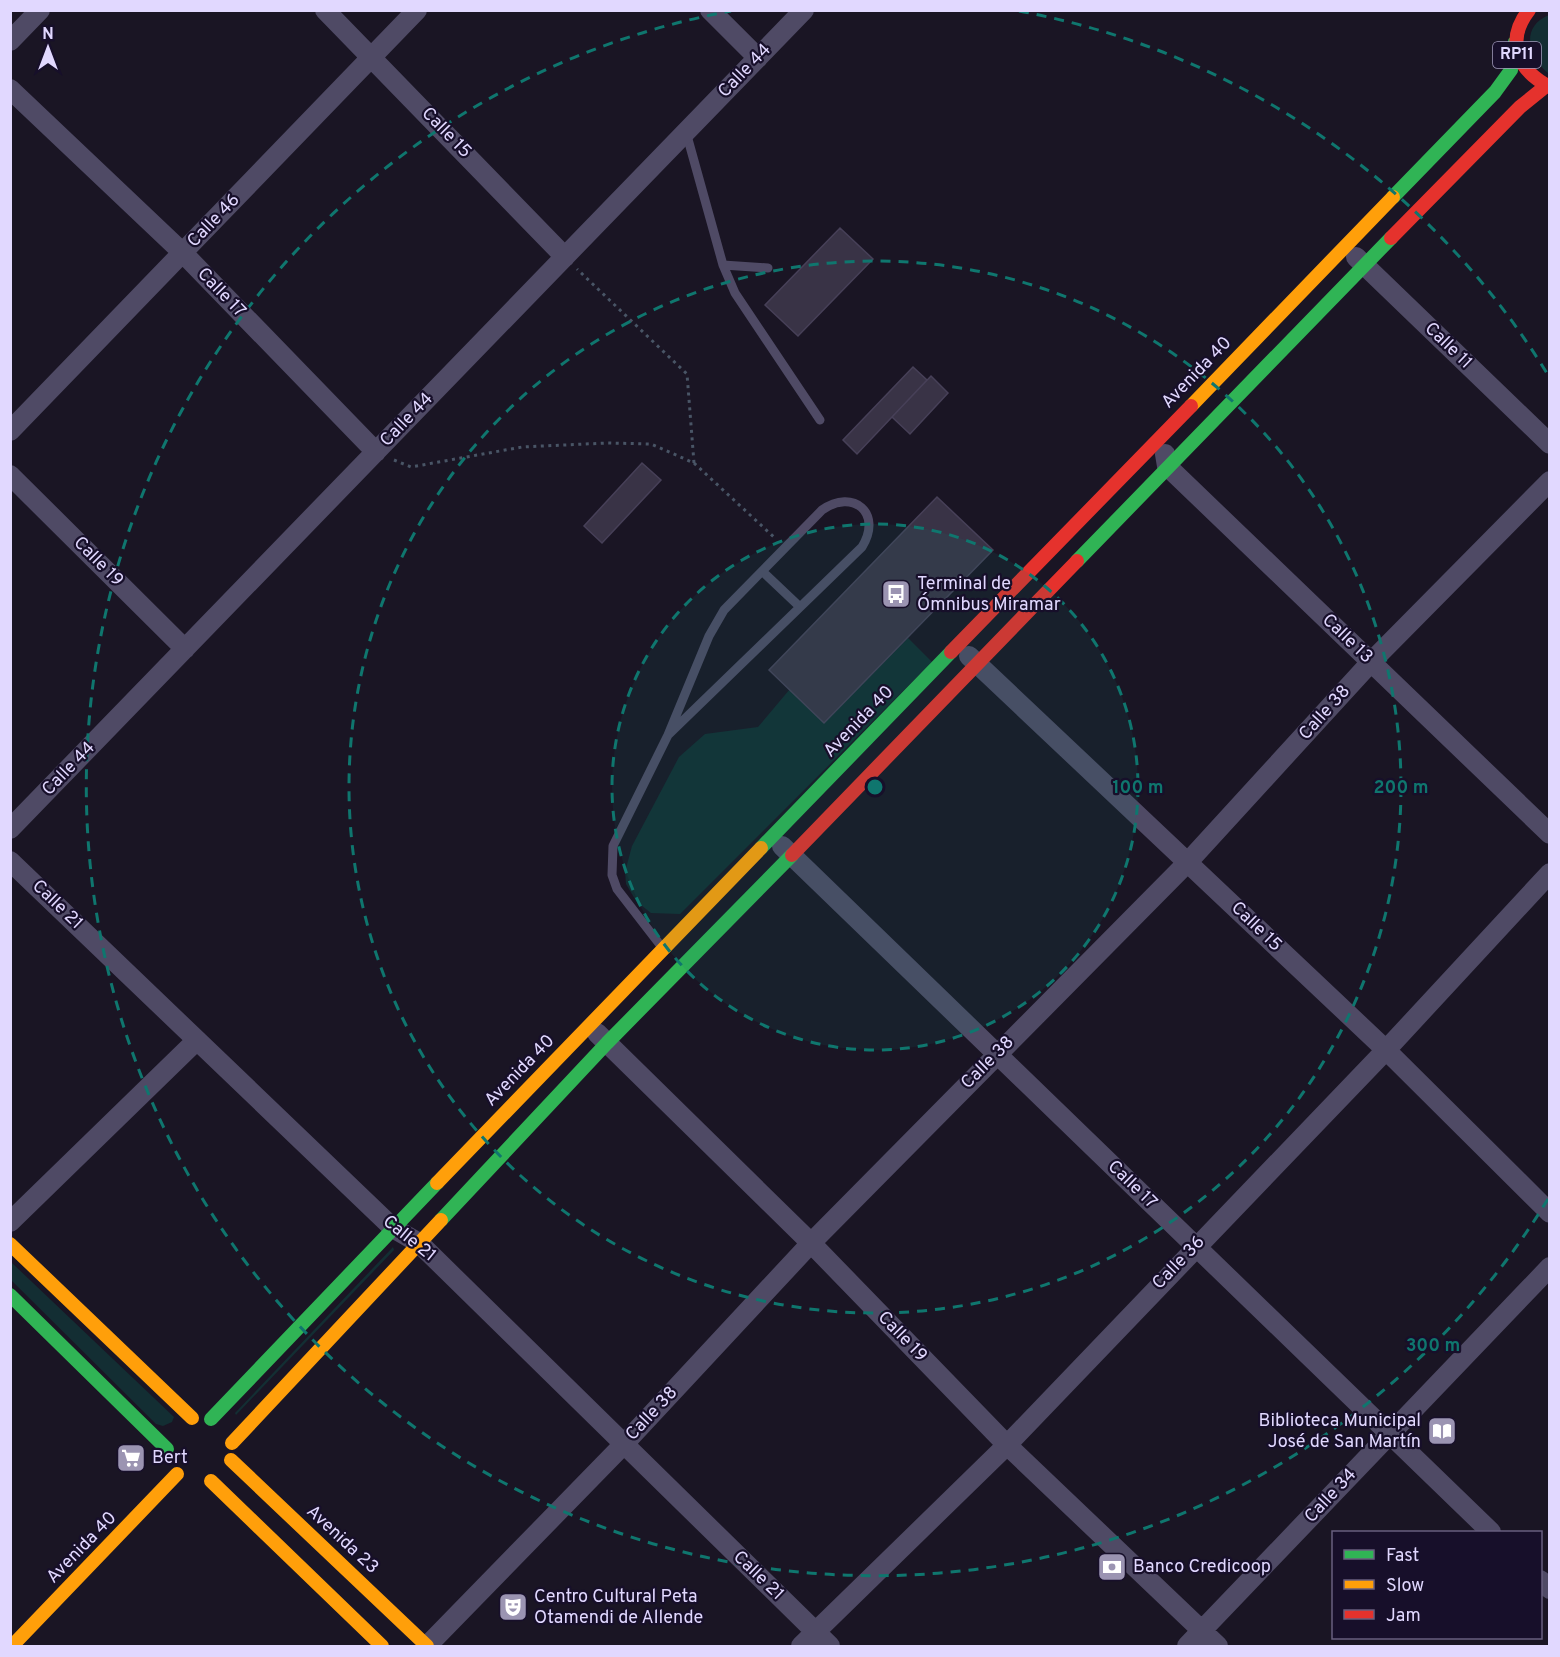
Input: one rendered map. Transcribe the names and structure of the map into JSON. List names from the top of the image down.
{
  "streets": {
    "main road": ["RP11", "Avenida 40", "Avenida 23"],
    "street": [
      "Calle 44",
      "Calle 15",
      "Calle 46",
      "Calle 17",
      "Calle 11",
      "Calle 19",
      "Calle 13",
      "Calle 38",
      "Calle 21",
      "Calle 36",
      "Calle 34"
    ]
  },
  "crossings": [
    ["RP11", "Avenida 40"],
    ["Calle 44", "Calle 15"],
    ["Calle 44", "Calle 17"],
    ["Calle 44", "Calle 19"],
    ["Calle 15", "Calle 46"],
    ["Calle 15", "Avenida 40"],
    ["Calle 15", "Calle 38"],
    ["Calle 15", "Calle 36"],
    ["Calle 46", "Calle 17"],
    ["Calle 17", "Avenida 40"],
    ["Calle 17", "Calle 38"],
    ["Calle 17", "Calle 36"],
    ["Calle 17", "Calle 34"],
    ["Calle 11", "Avenida 40"],
    ["Avenida 40", "Calle 19"],
    ["Avenida 40", "Calle 13"],
    ["Avenida 40", "Calle 21"],
    ["Avenida 40", "Avenida 23"],
    ["Calle 19", "Calle 38"],
    ["Calle 19", "Calle 36"],
    ["Calle 19", "Calle 34"],
    ["Calle 13", "Calle 38"],
    ["Calle 38", "Calle 21"],
    ["Calle 38", "Avenida 23"],
    ["Calle 21", "Calle 36"]
  ],
  "places": {
    "bus stop": ["Terminal de Ómnibus Miramar"],
    "library": ["Biblioteca Municipal José de San Martín"],
    "supermarket": ["Bert"],
    "bank": ["Banco Credicoop"],
    "theatre": ["Centro Cultural Peta Otamendi de Allende"]
  },
  "legend": ["Fast", "Slow", "Jam"],
  "north": "top",
  "rings": ["100 m", "200 m", "300 m"]
}
